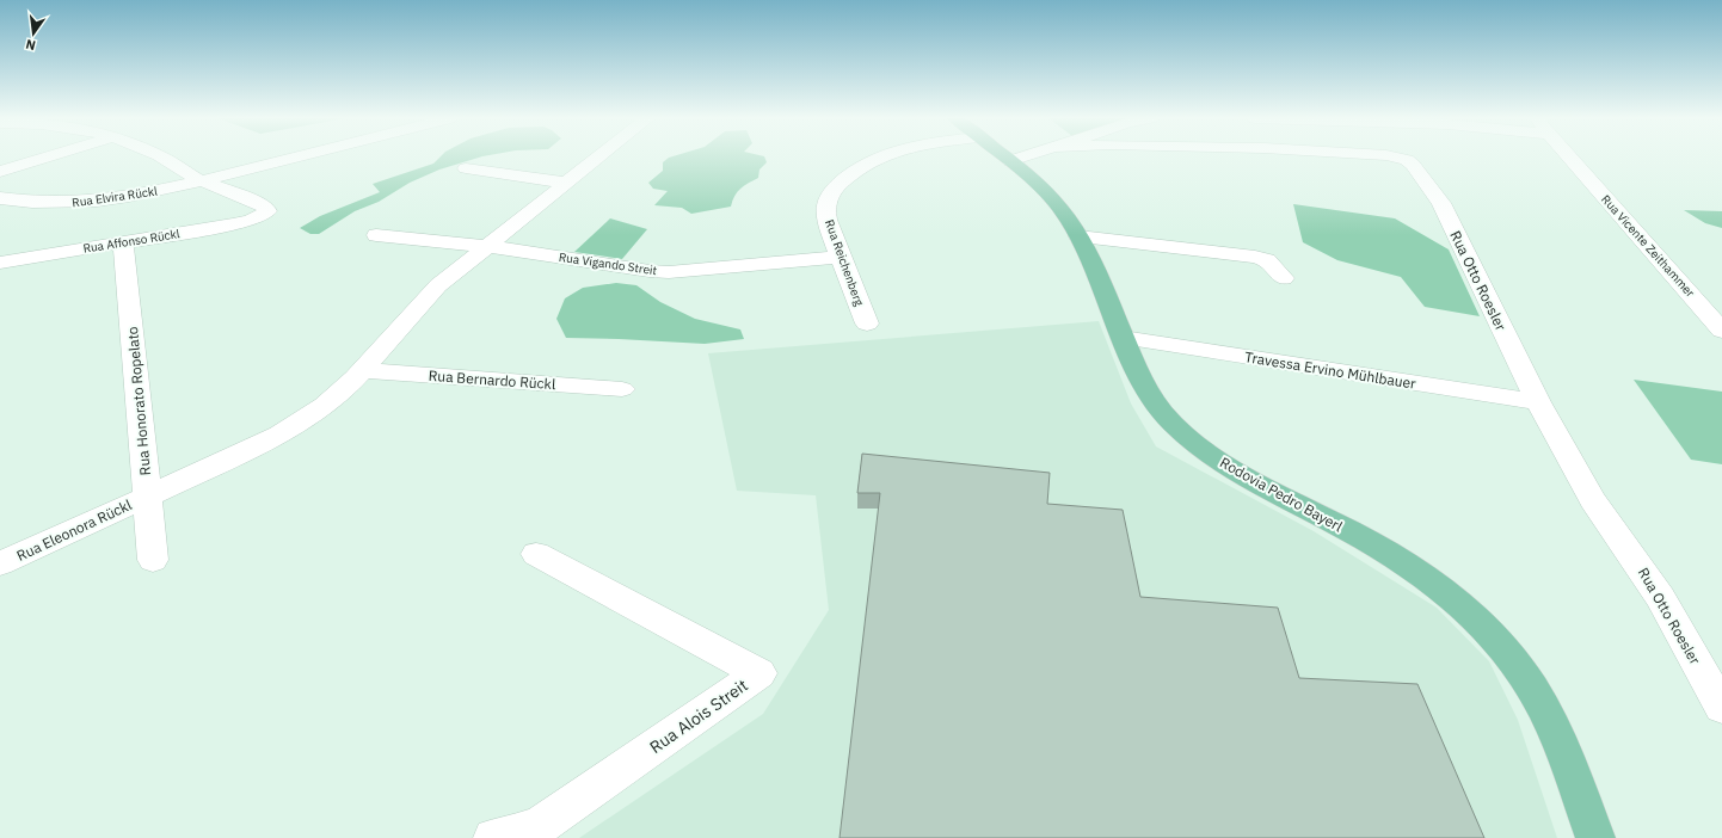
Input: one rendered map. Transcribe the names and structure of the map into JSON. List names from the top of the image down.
{
  "streets": {
    "main road": ["Rodovia Pedro Bayerl"],
    "street": [
      "Rua Elvira Rückl",
      "Rua Affonso Rückl",
      "Rua Vicente Zeithammer",
      "Rua Reichenberg",
      "Rua Vigando Streit",
      "Rua Otto Roesler",
      "Travessa Ervino Mühlbauer",
      "Rua Bernardo Rückl",
      "Rua Honorato Ropelato",
      "Rua Eleonora Rückl",
      "Rua Alois Streit"
    ]
  },
  "crossings": [
    ["Rua Elvira Rückl", "Rua Affonso Rückl"],
    ["Rua Affonso Rückl", "Rua Honorato Ropelato"],
    ["Rua Reichenberg", "Rua Vigando Streit"],
    ["Rua Vigando Streit", "Rua Eleonora Rückl"],
    ["Rua Otto Roesler", "Travessa Ervino Mühlbauer"],
    ["Travessa Ervino Mühlbauer", "Rodovia Pedro Bayerl"],
    ["Rua Bernardo Rückl", "Rua Eleonora Rückl"],
    ["Rua Honorato Ropelato", "Rua Eleonora Rückl"]
  ],
  "north": "bottom"
}
